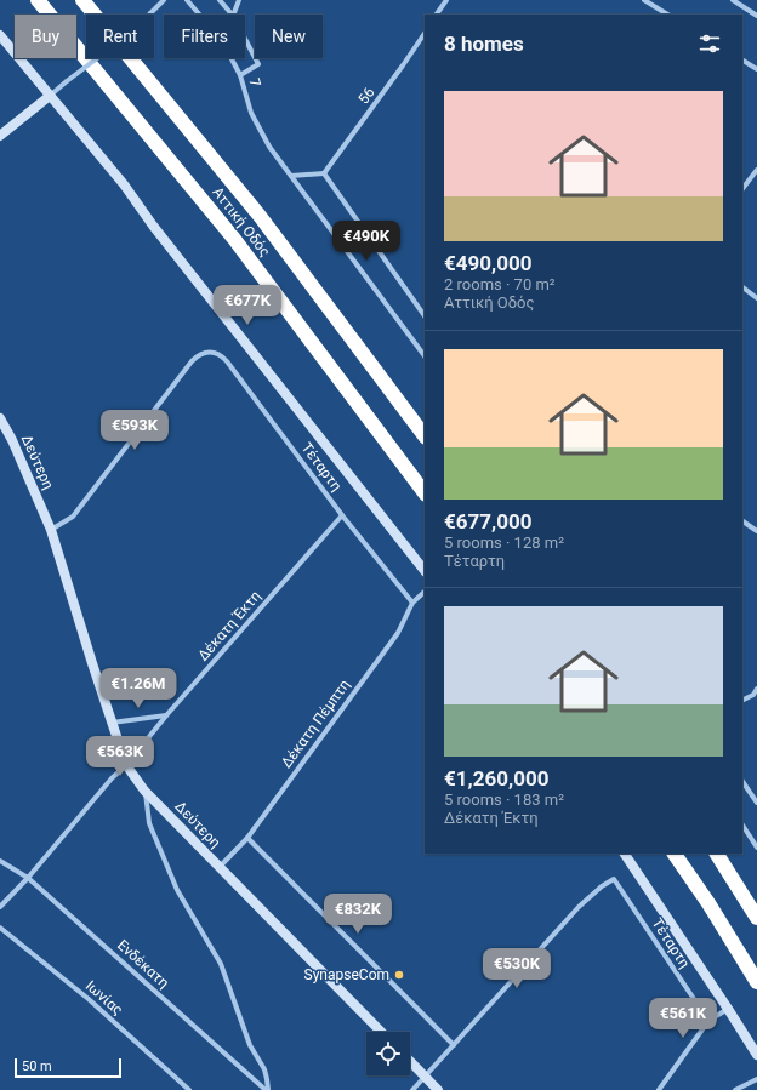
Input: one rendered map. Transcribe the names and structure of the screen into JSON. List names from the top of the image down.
{
  "streets": {
    "highway": ["Αττική Οδός"],
    "street": [
      "7",
      "56",
      "Δεύτερη",
      "Τέταρτη",
      "Δέκατη Έκτη",
      "Δέκατη Πέμπτη",
      "Ενδέκατη",
      "Ιωνίας"
    ]
  },
  "crossings": [
    ["Δεύτερη", "Τέταρτη"],
    ["Δεύτερη", "Δέκατη Έκτη"],
    ["Δεύτερη", "Δέκατη Πέμπτη"],
    ["Τέταρτη", "Δέκατη Έκτη"],
    ["Τέταρτη", "Δέκατη Πέμπτη"],
    ["Δέκατη Έκτη", "Ενδέκατη"]
  ],
  "places": ["SynapseCom"],
  "scale_bar": "50 m",
  "page": {
    "chip": [
      "Buy",
      "Rent",
      "Filters",
      "New"
    ],
    "heading": "8 homes",
    "list": [
      {
        "name": "€490,000",
        "note": "2 rooms · 70 m² · Αττική Οδός"
      },
      {
        "name": "€677,000",
        "note": "5 rooms · 128 m² · Τέταρτη"
      },
      {
        "name": "€1,260,000",
        "note": "5 rooms · 183 m² · Δέκατη Έκτη"
      }
    ],
    "price": [
      "€490K",
      "€677K",
      "€593K",
      "€1.26M",
      "€563K",
      "€832K",
      "€530K",
      "€561K"
    ],
    "scale": "50 m"
  }
}
